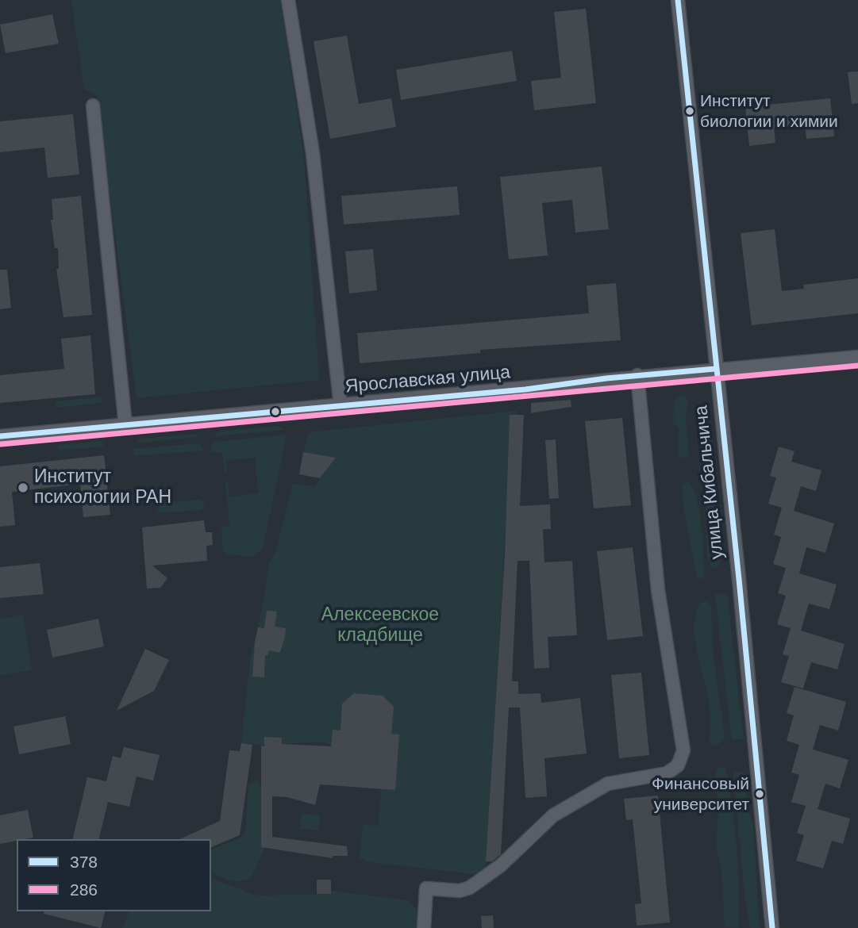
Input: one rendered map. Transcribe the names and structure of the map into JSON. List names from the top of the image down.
{
  "streets": {
    "street": ["Ярославская улица", "улица Кибальчича"]
  },
  "crossings": [
    ["Ярославская улица", "улица Кибальчича"]
  ],
  "parks": ["Алексеевское кладбище"],
  "places": ["Институт биологии и химии", "Институт психологии РАН", "Финансовый университет"],
  "lines": ["transit line 378", "transit line 286"],
  "legend": ["378", "286"]
}
